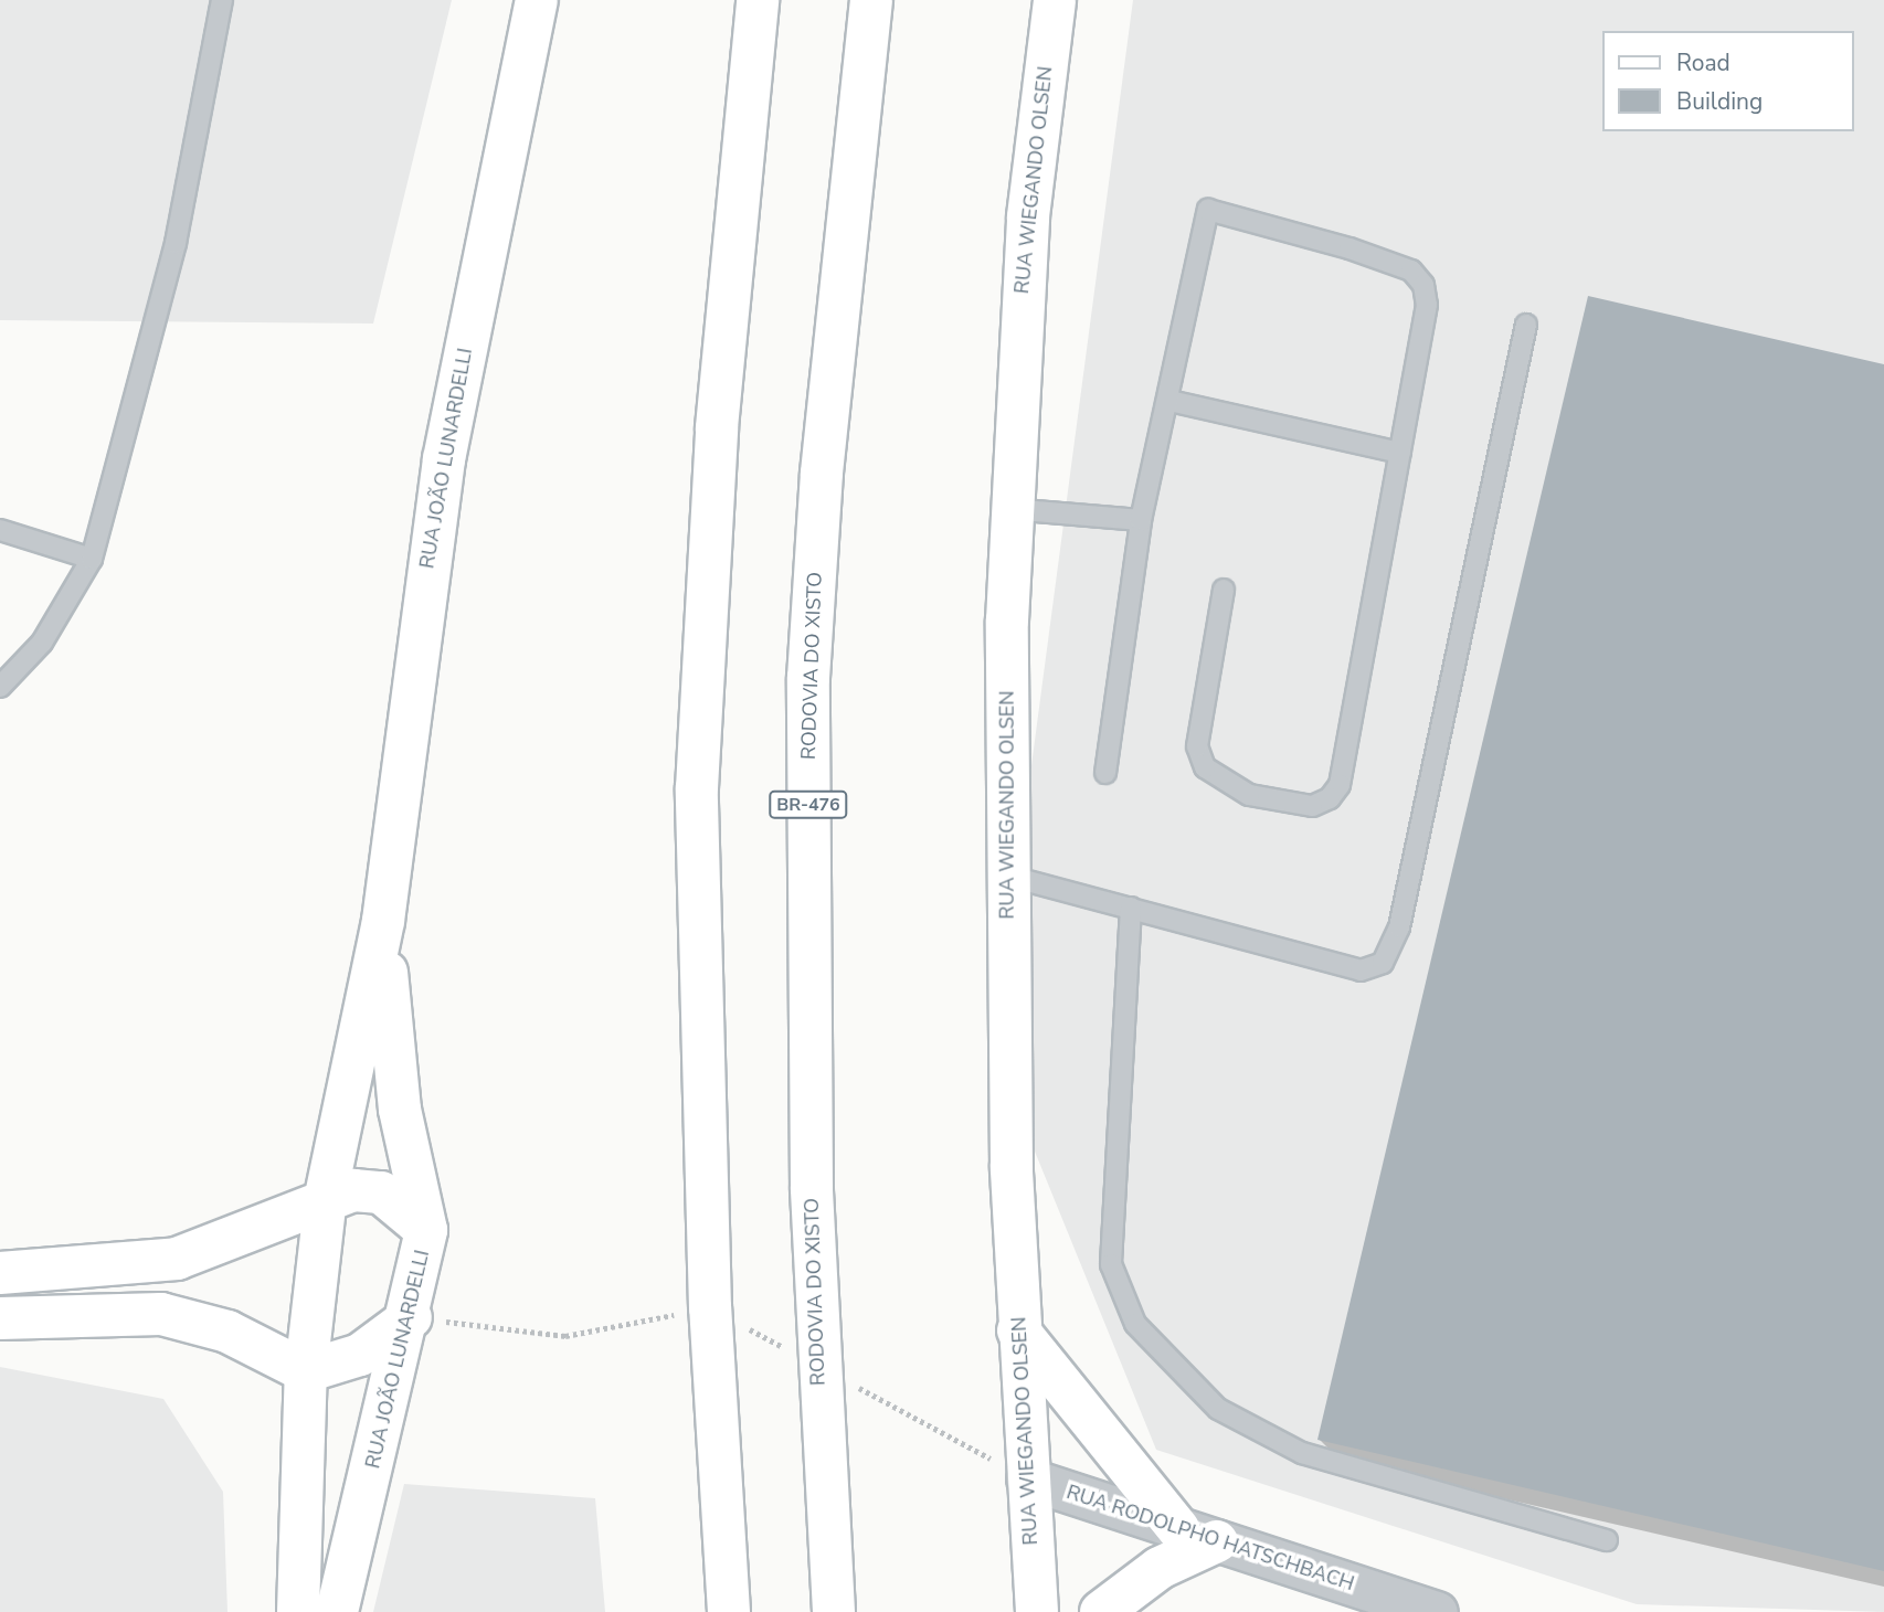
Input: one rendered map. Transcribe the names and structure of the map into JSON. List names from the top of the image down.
{
  "streets": {
    "main road": [
      "RUA WIEGANDO OLSEN",
      "RUA JOÃO LUNARDELLI",
      "RODOVIA DO XISTO",
      "BR-476"
    ],
    "street": ["RUA RODOLPHO HATSCHBACH"]
  },
  "crossings": [
    ["RUA WIEGANDO OLSEN", "RUA RODOLPHO HATSCHBACH"]
  ],
  "legend": ["Road", "Building"]
}
